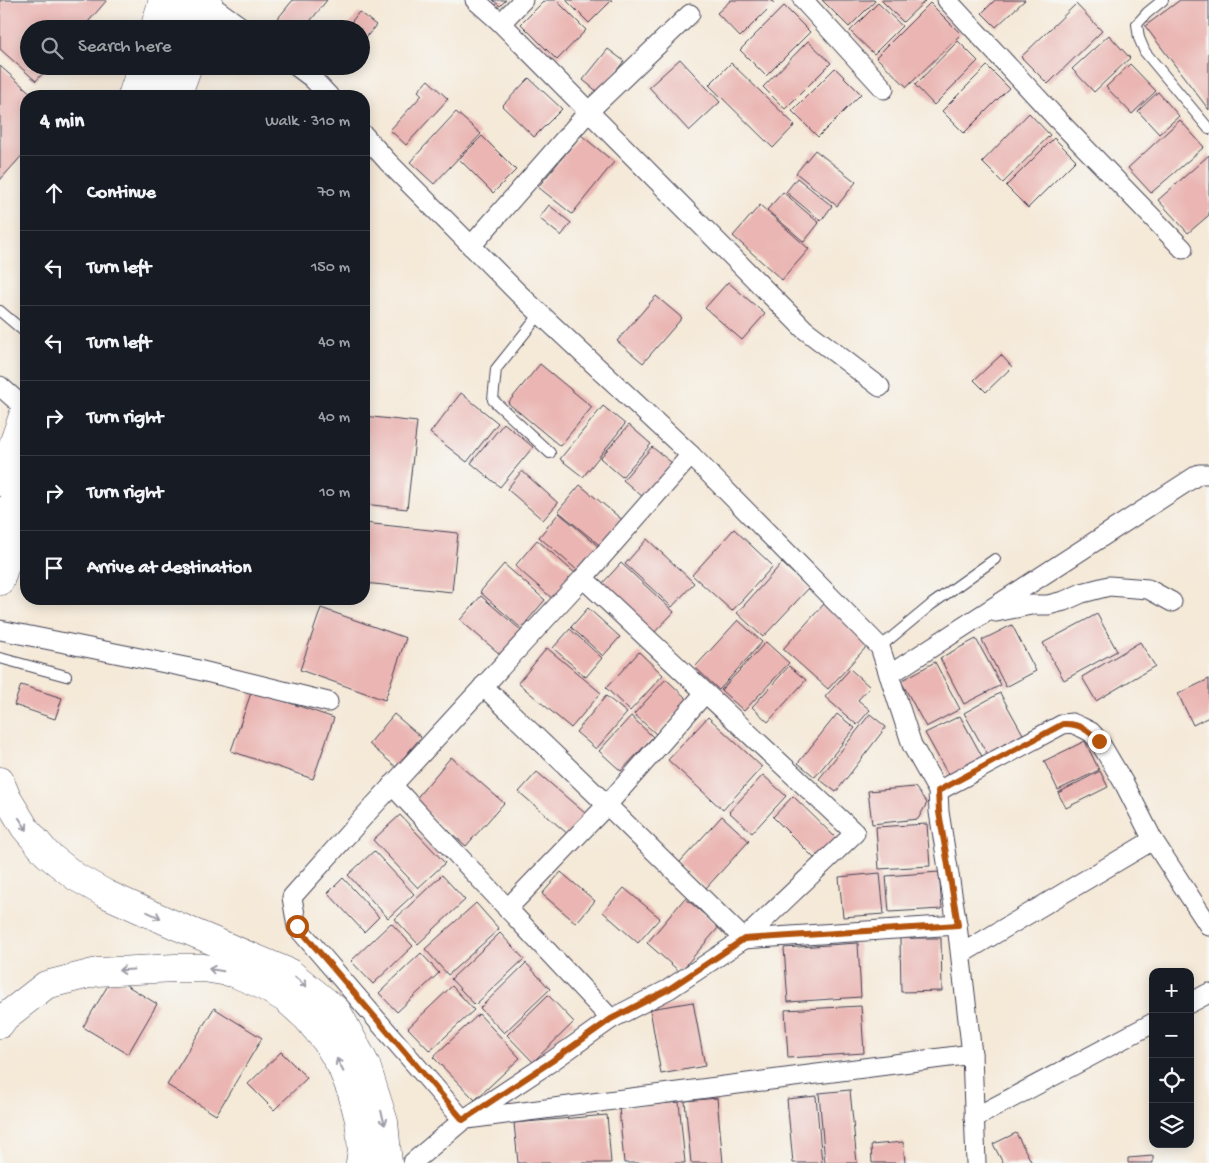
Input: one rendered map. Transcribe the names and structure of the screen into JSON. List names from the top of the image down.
{
  "page": {
    "search": "Search here",
    "heading": ["4 min", "Walk · 310 m"],
    "list": [
      ["Continue", "70 m"],
      ["Turn left", "150 m"],
      ["Turn left", "40 m"],
      ["Turn right", "40 m"],
      ["Turn right", "10 m"],
      "Arrive at destination"
    ],
    "map_buttons": ["+", "−"]
  }
}
